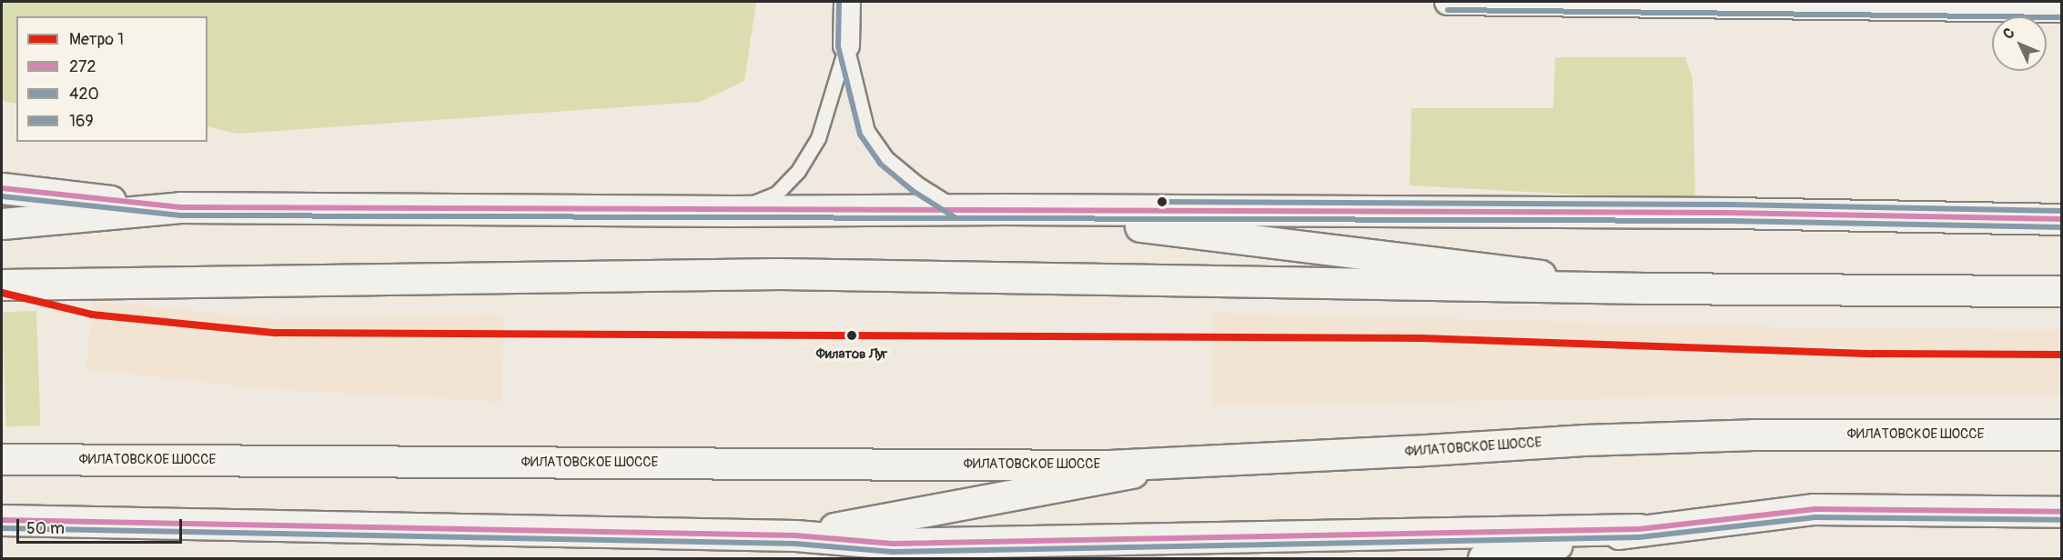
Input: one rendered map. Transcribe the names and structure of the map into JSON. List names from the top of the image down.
{
  "streets": {
    "street": ["ФИЛАТОВСКОЕ ШОССЕ"]
  },
  "places": ["Филатов Луг"],
  "lines": [
    "transit line 420",
    "transit line 272",
    "transit line 169",
    "metro line 1"
  ],
  "legend": [
    "Метро 1",
    "272",
    "420",
    "169"
  ],
  "scale_bar": "50 m",
  "north": "top left"
}
